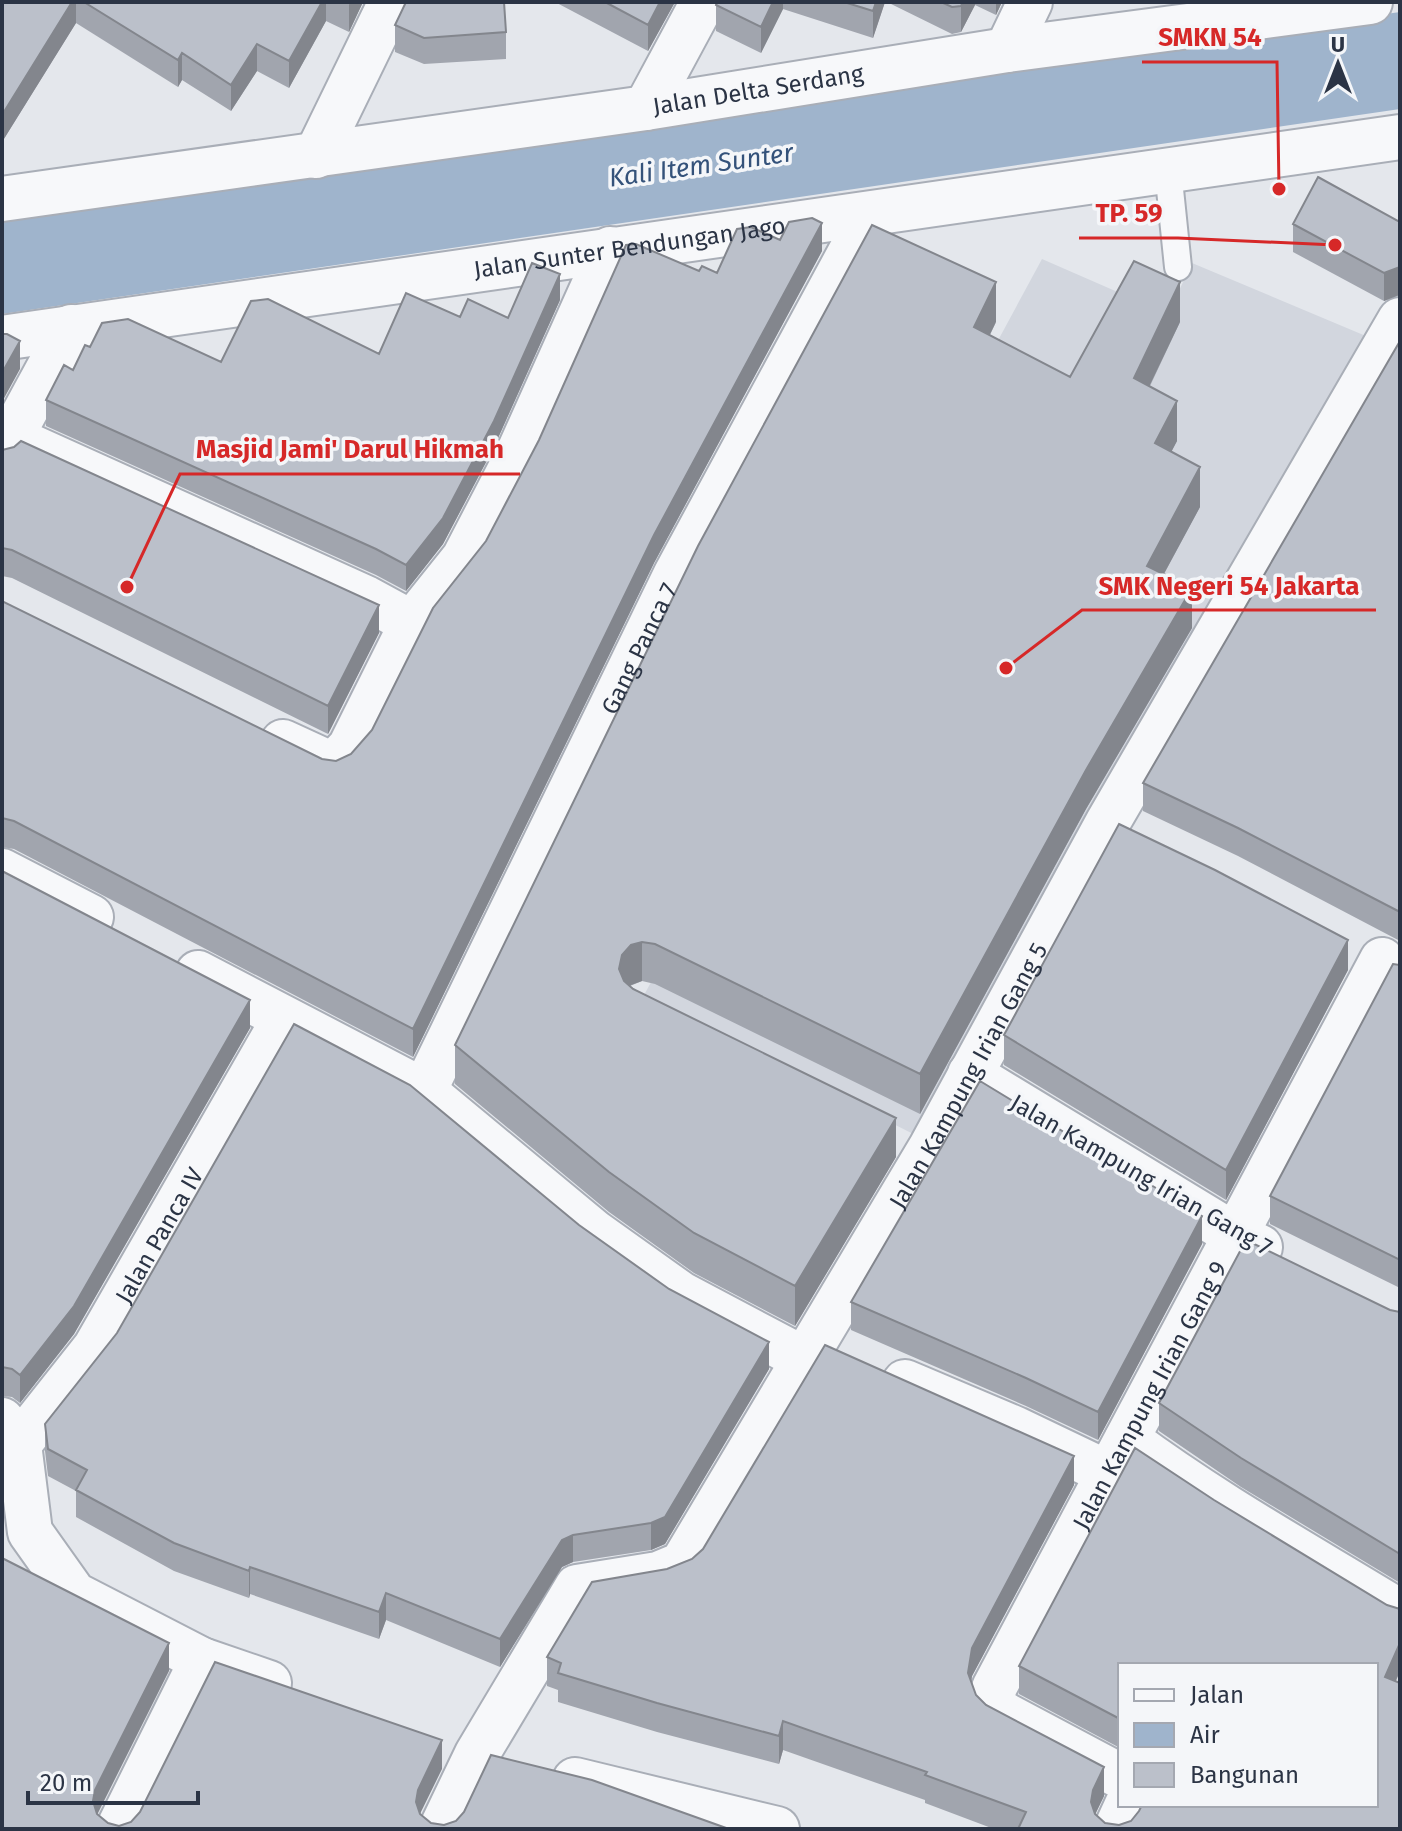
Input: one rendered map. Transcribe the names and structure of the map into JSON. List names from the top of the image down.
{
  "streets": {
    "street": [
      "Jalan Delta Serdang",
      "Jalan Sunter Bendungan Jago",
      "Gang Panca 7",
      "Jalan Kampung Irian Gang 5",
      "Jalan Kampung Irian Gang 7",
      "Jalan Panca IV",
      "Jalan Kampung Irian Gang 9"
    ]
  },
  "crossings": [
    ["Jalan Sunter Bendungan Jago", "Gang Panca 7"],
    ["Jalan Kampung Irian Gang 5", "Jalan Kampung Irian Gang 7"],
    ["Jalan Kampung Irian Gang 7", "Jalan Kampung Irian Gang 9"]
  ],
  "water": ["Kali Item Sunter"],
  "places": [
    "SMKN 54",
    "TP. 59",
    "Masjid Jami' Darul Hikmah",
    "SMK Negeri 54 Jakarta"
  ],
  "legend": ["Jalan", "Air", "Bangunan"],
  "scale_bar": "20 m",
  "north": "top"
}
